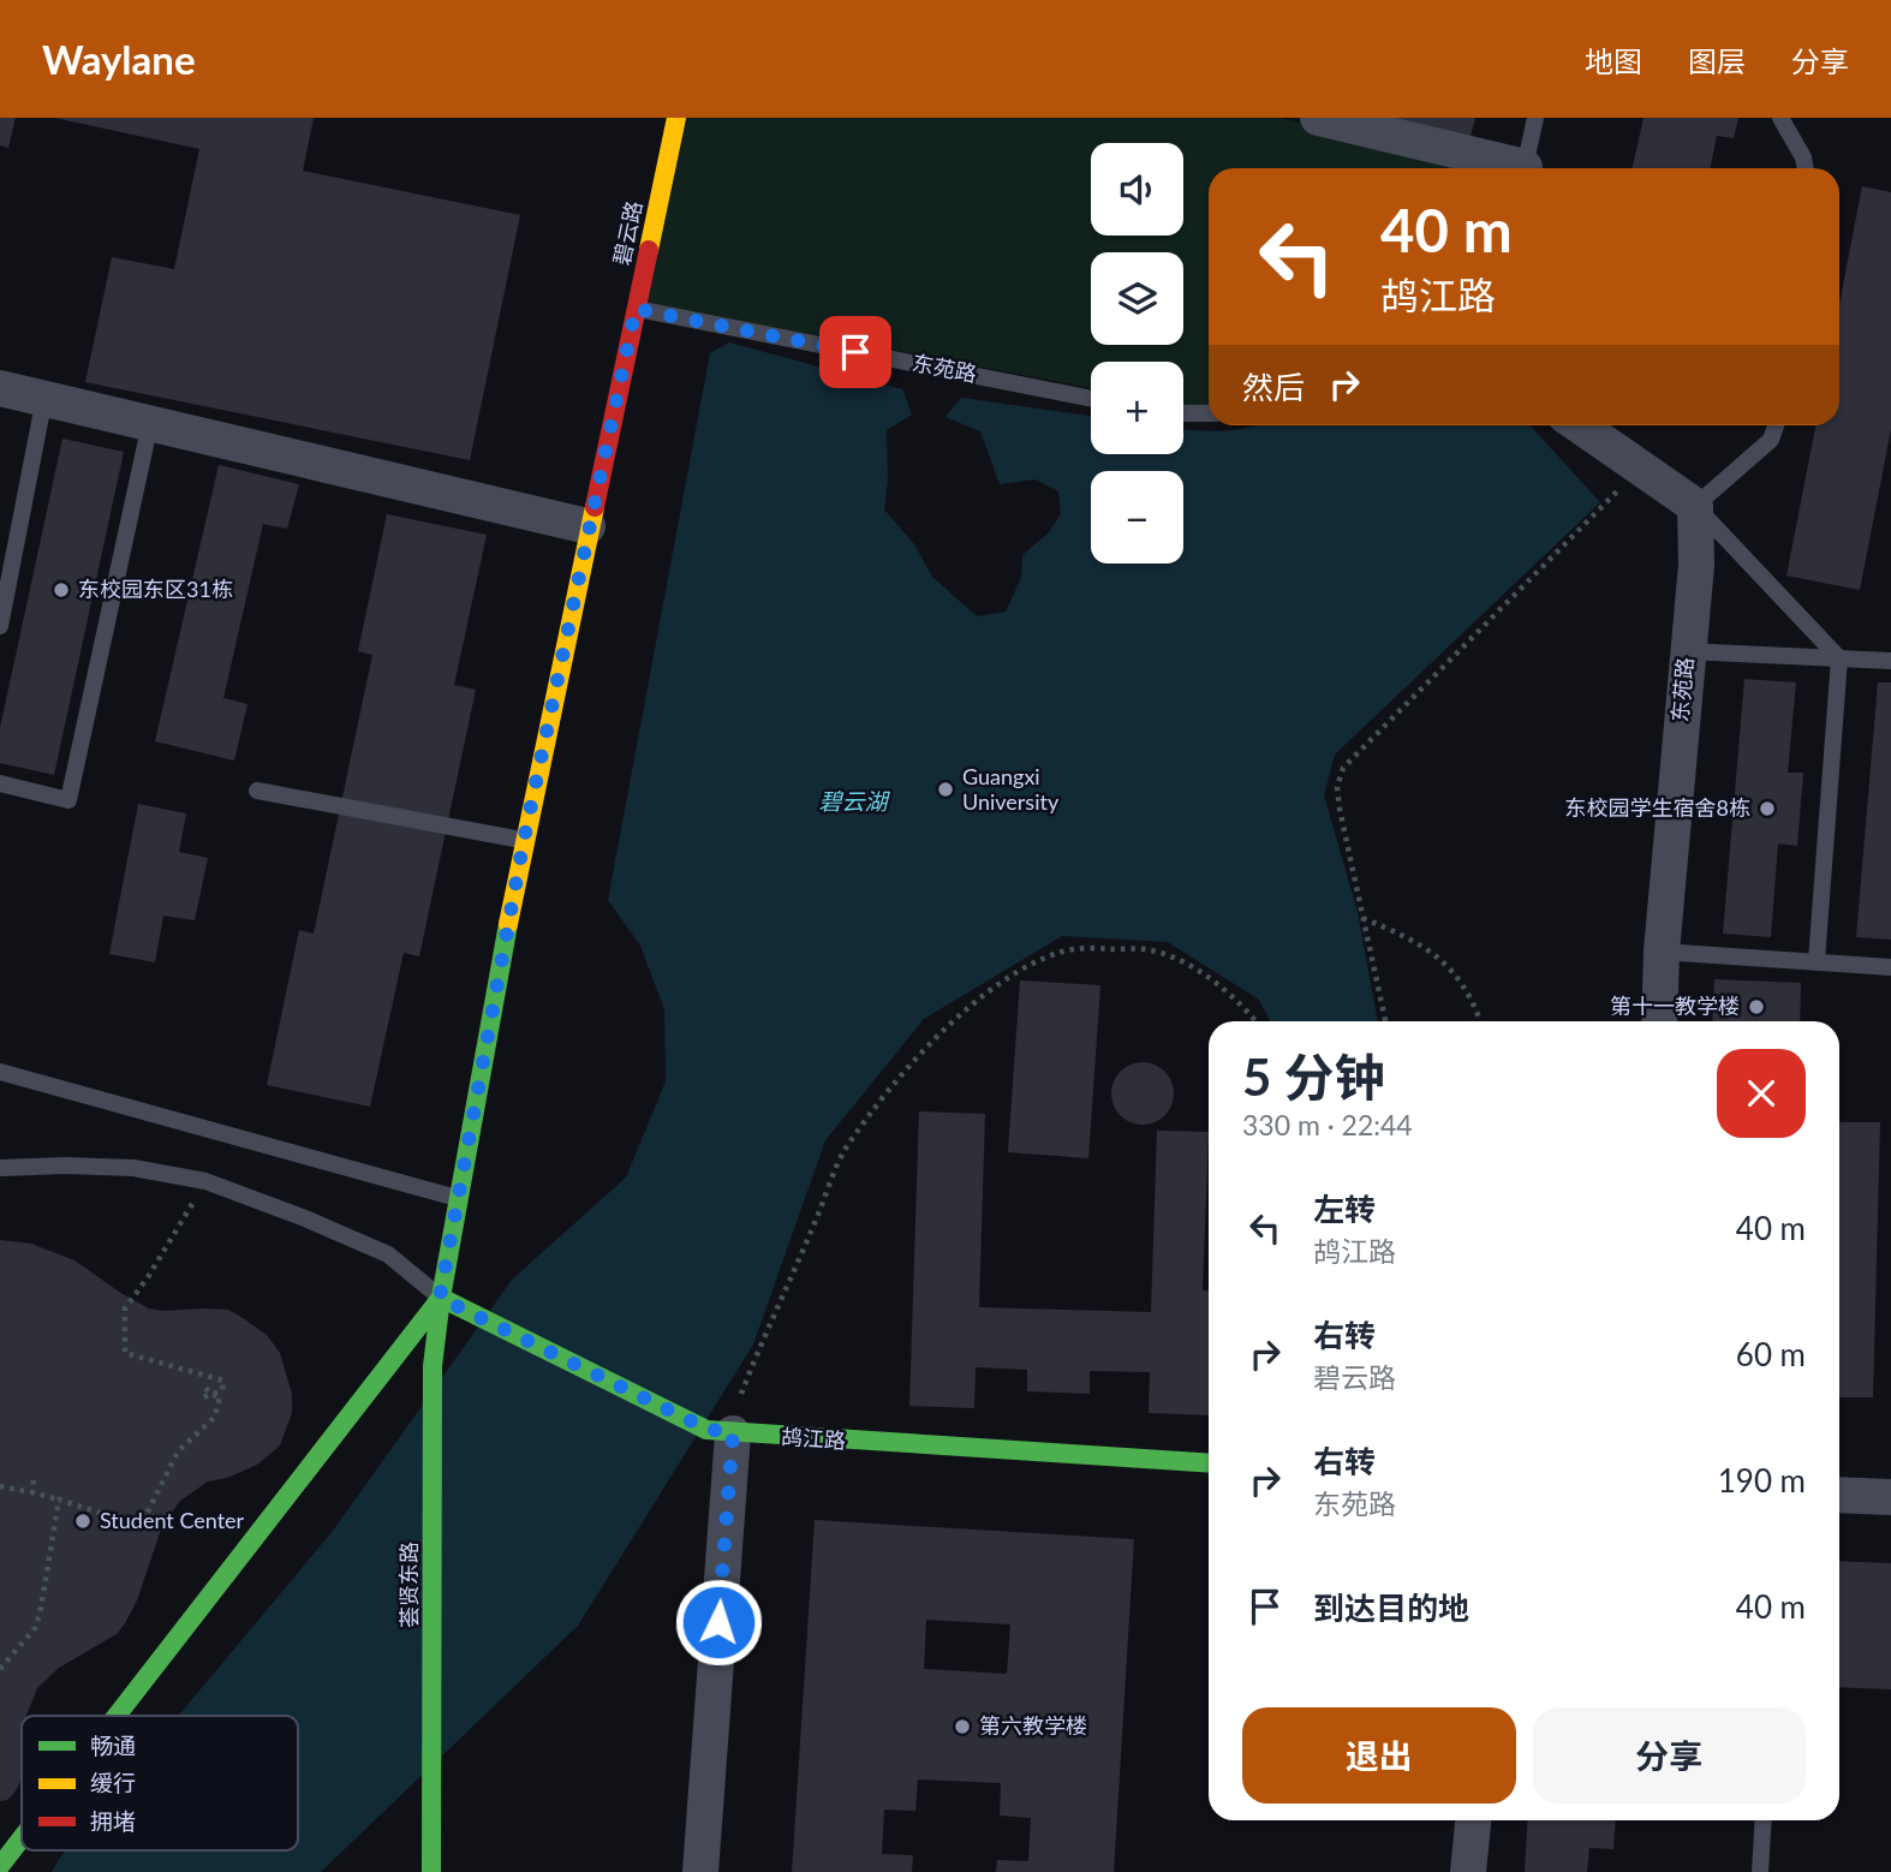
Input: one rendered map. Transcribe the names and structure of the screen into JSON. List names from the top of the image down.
{
  "streets": {
    "street": [
      "碧云路",
      "东苑路",
      "鸪江路",
      "荟贤东路"
    ]
  },
  "crossings": [
    ["碧云路", "东苑路"],
    ["碧云路", "鸪江路"],
    ["碧云路", "荟贤东路"],
    ["鸪江路", "荟贤东路"]
  ],
  "water": ["碧云湖"],
  "places": [
    "东校园东区31栋",
    "Guangxi University",
    "东校园学生宿舍8栋",
    "第十一教学楼",
    "Student Center",
    "第六教学楼"
  ],
  "legend": ["畅通", "缓行", "拥堵"],
  "page": {
    "header": "Waylane",
    "nav": ["地图", "图层", "分享"],
    "map_buttons": ["+", "−"],
    "turn": ["40 m", "鸪江路"],
    "then": "然后",
    "heading": ["5 分钟", "330 m · 22:44"],
    "list": [
      {
        "name": "左转",
        "note": "鸪江路",
        "value": "40 m"
      },
      {
        "name": "右转",
        "note": "碧云路",
        "value": "60 m"
      },
      {
        "name": "右转",
        "note": "东苑路",
        "value": "190 m"
      },
      {
        "name": "到达目的地",
        "value": "40 m"
      }
    ],
    "buttons": ["退出", "分享"]
  }
}
